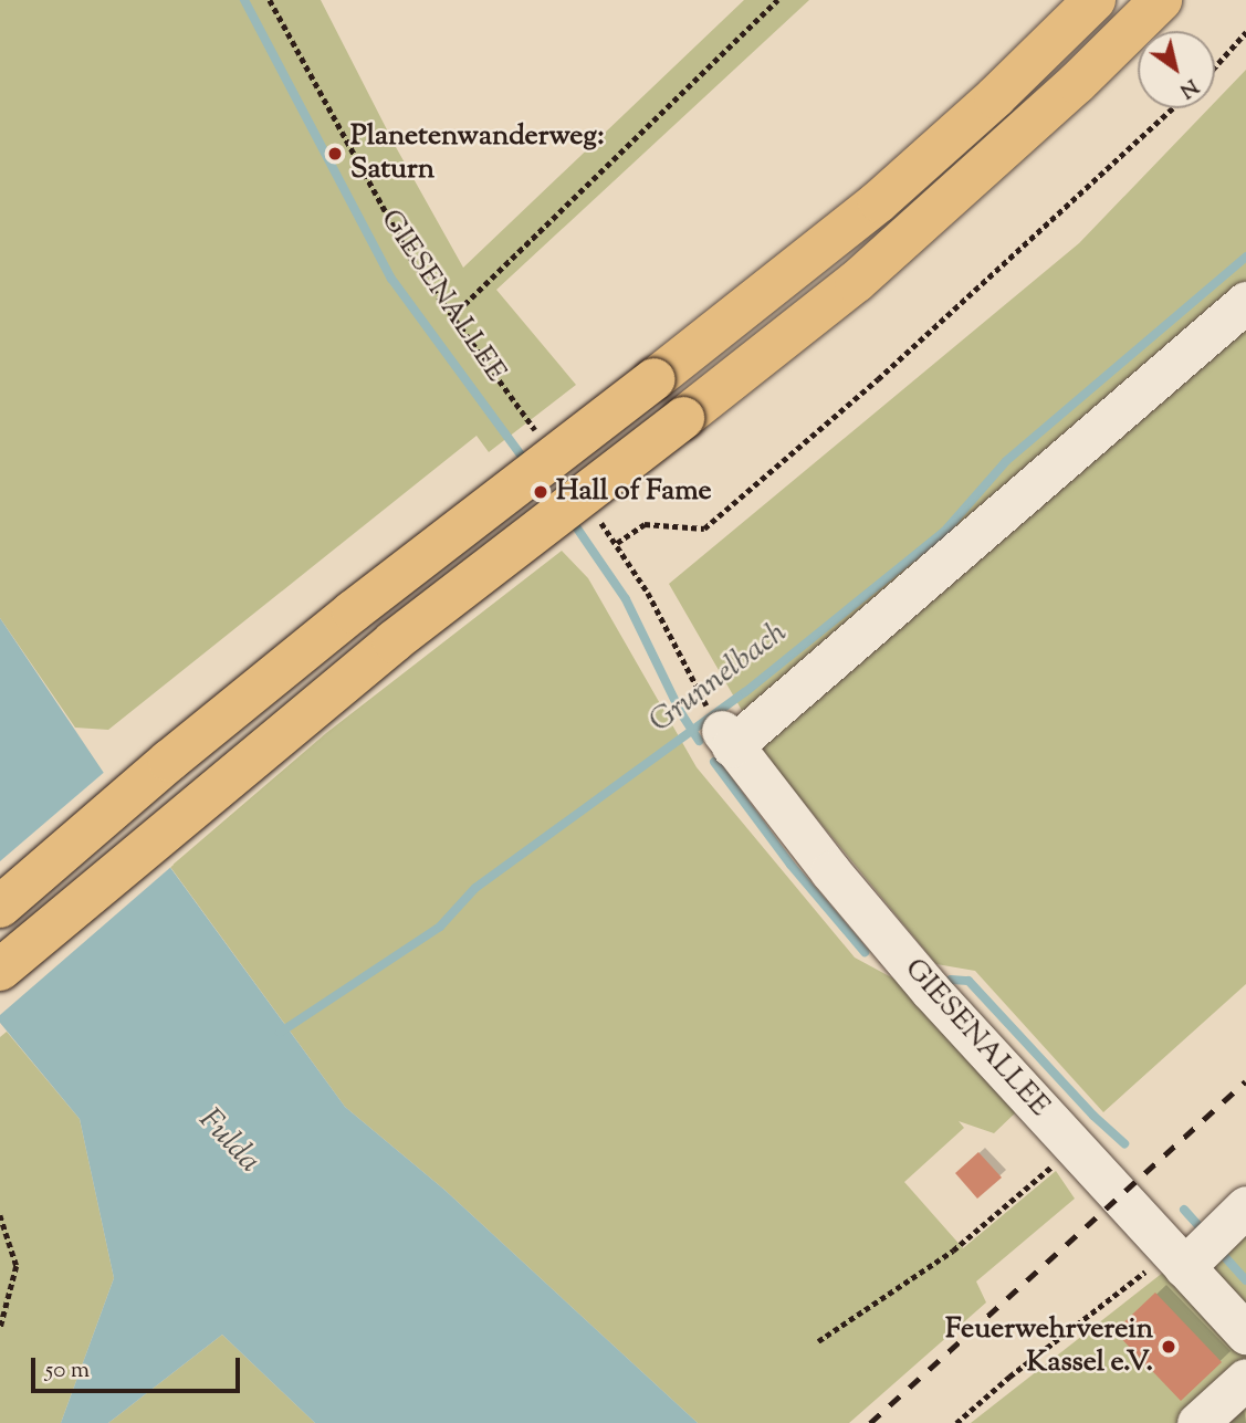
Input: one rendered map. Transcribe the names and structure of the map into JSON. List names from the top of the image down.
{
  "streets": {
    "street": ["GIESENALLEE"]
  },
  "water": ["Grunnelbach", "Fulda"],
  "places": ["Planetenwanderweg: Saturn", "Hall of Fame", "Feuerwehrverein Kassel e.V."],
  "scale_bar": "50 m",
  "north": "bottom right"
}
